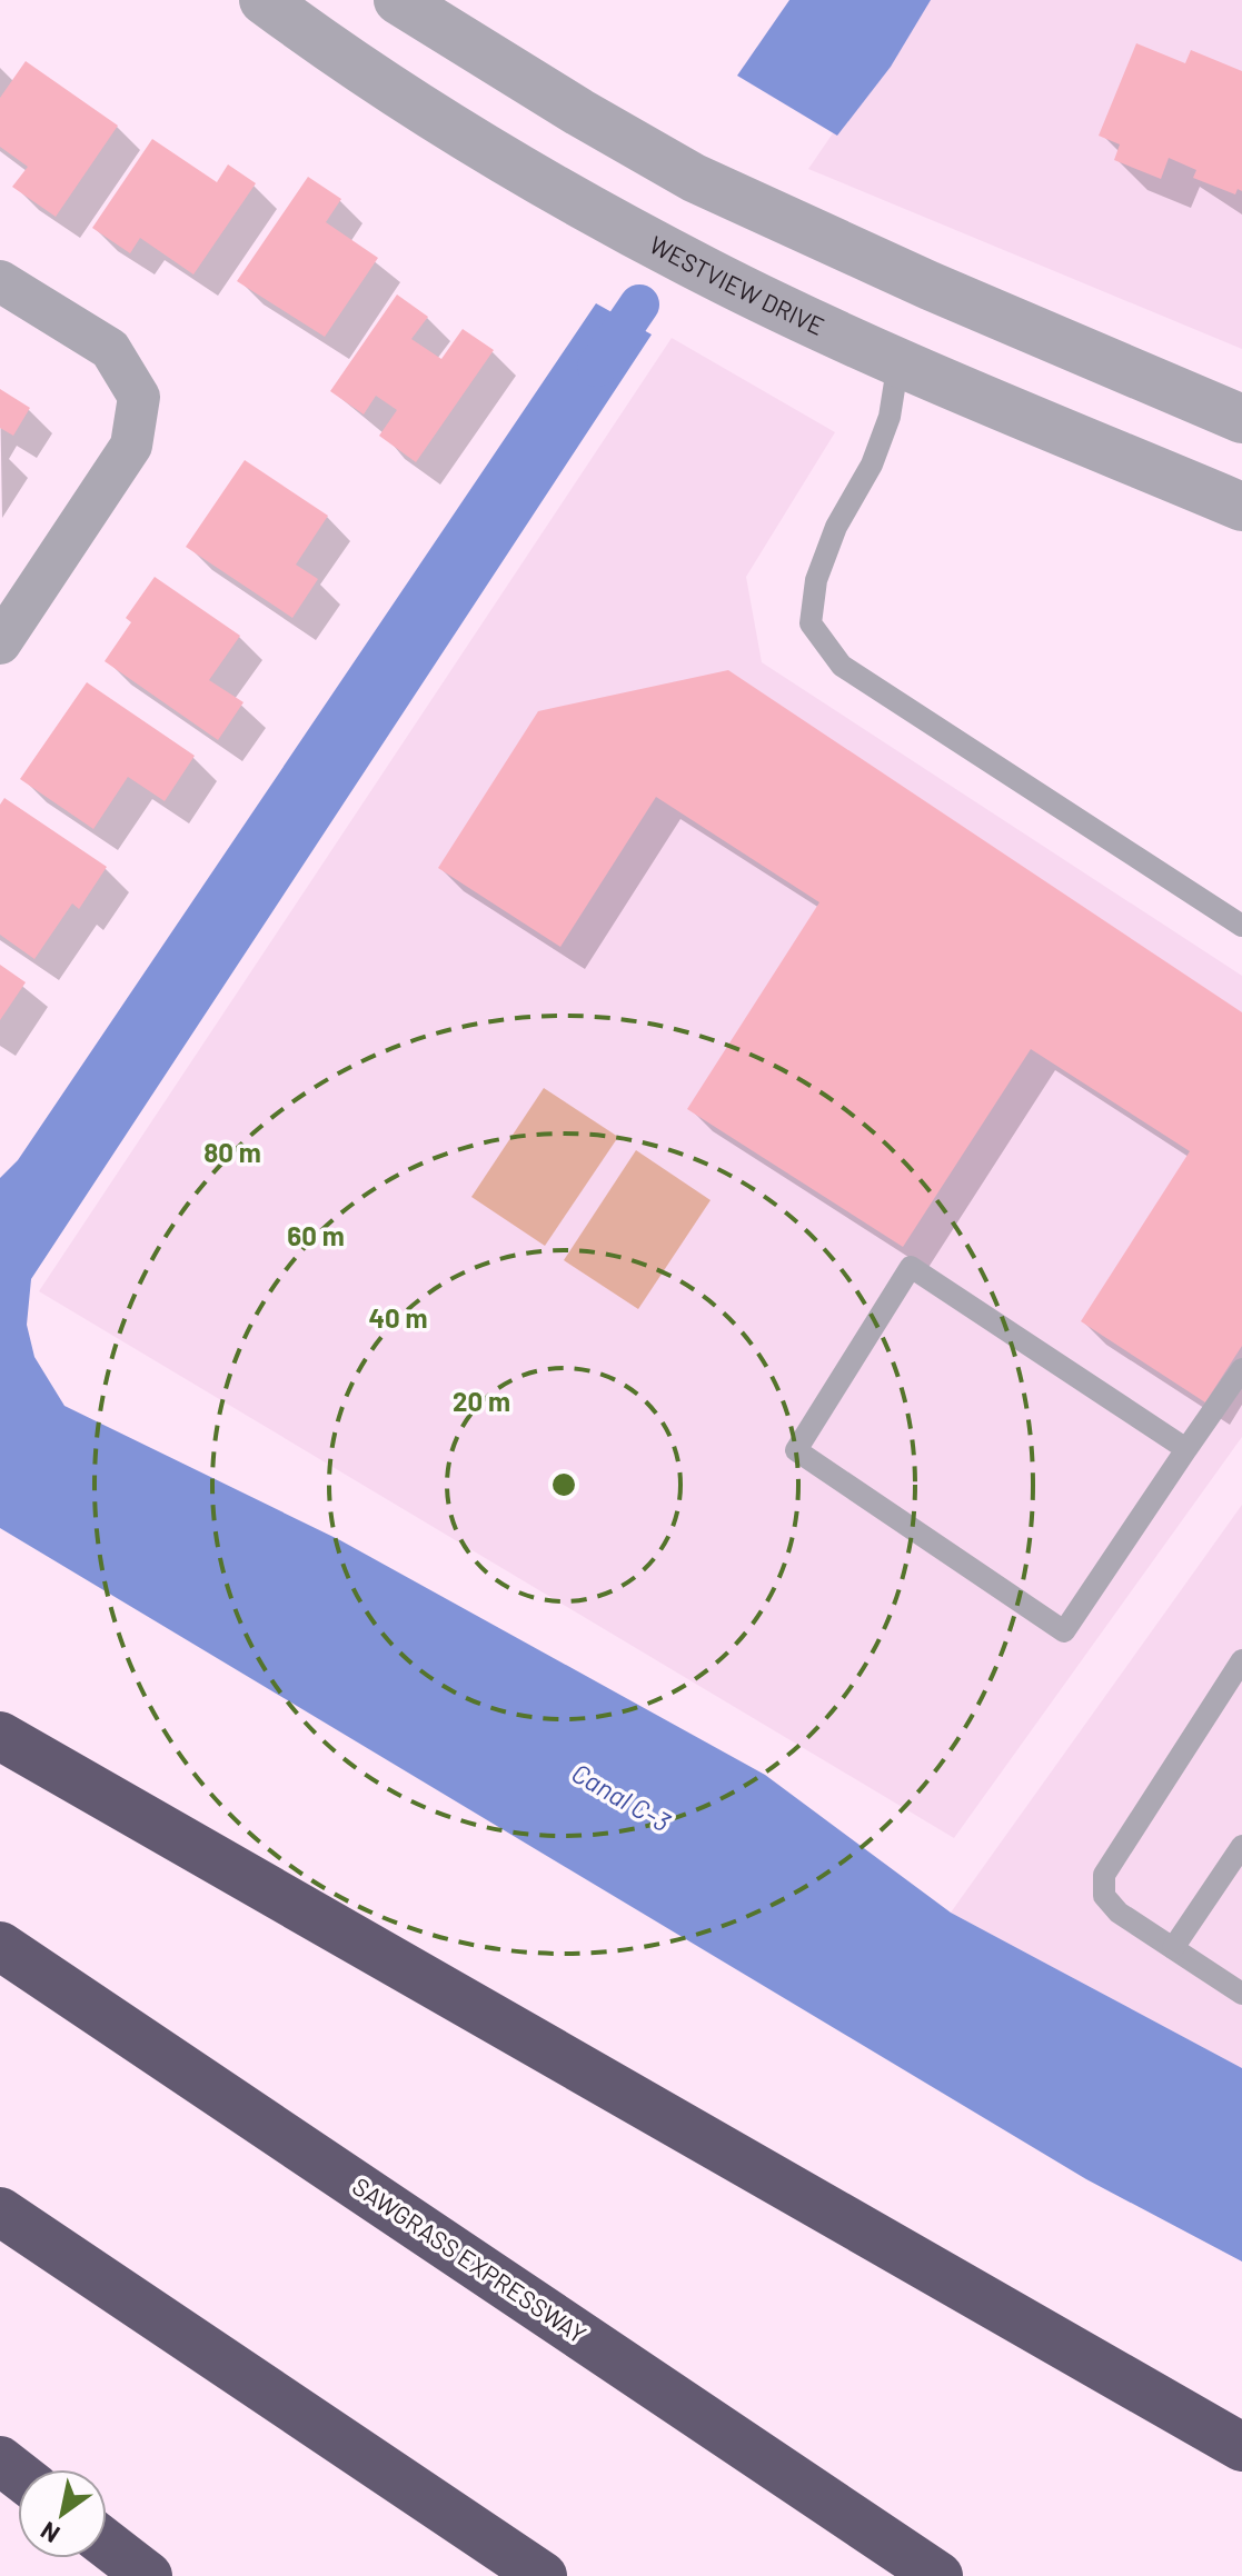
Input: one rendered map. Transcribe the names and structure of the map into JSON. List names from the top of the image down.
{
  "streets": {
    "highway": ["SAWGRASS EXPRESSWAY"],
    "street": ["WESTVIEW DRIVE"]
  },
  "water": ["Canal C-3"],
  "north": "bottom left",
  "rings": [
    "80 m",
    "60 m",
    "40 m",
    "20 m"
  ]
}
